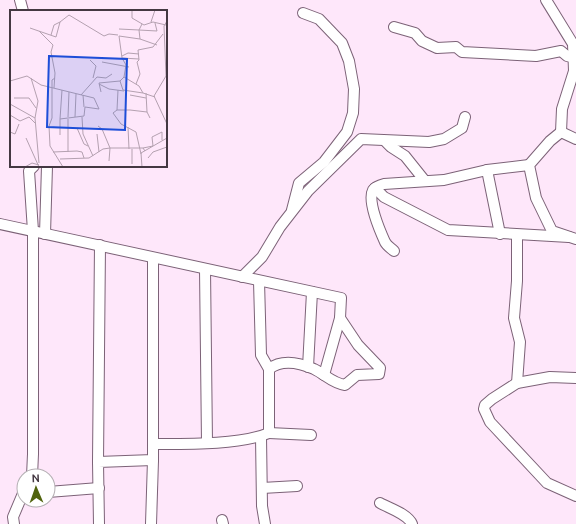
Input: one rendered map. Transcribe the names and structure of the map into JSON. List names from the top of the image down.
{
  "north": "top"
}
